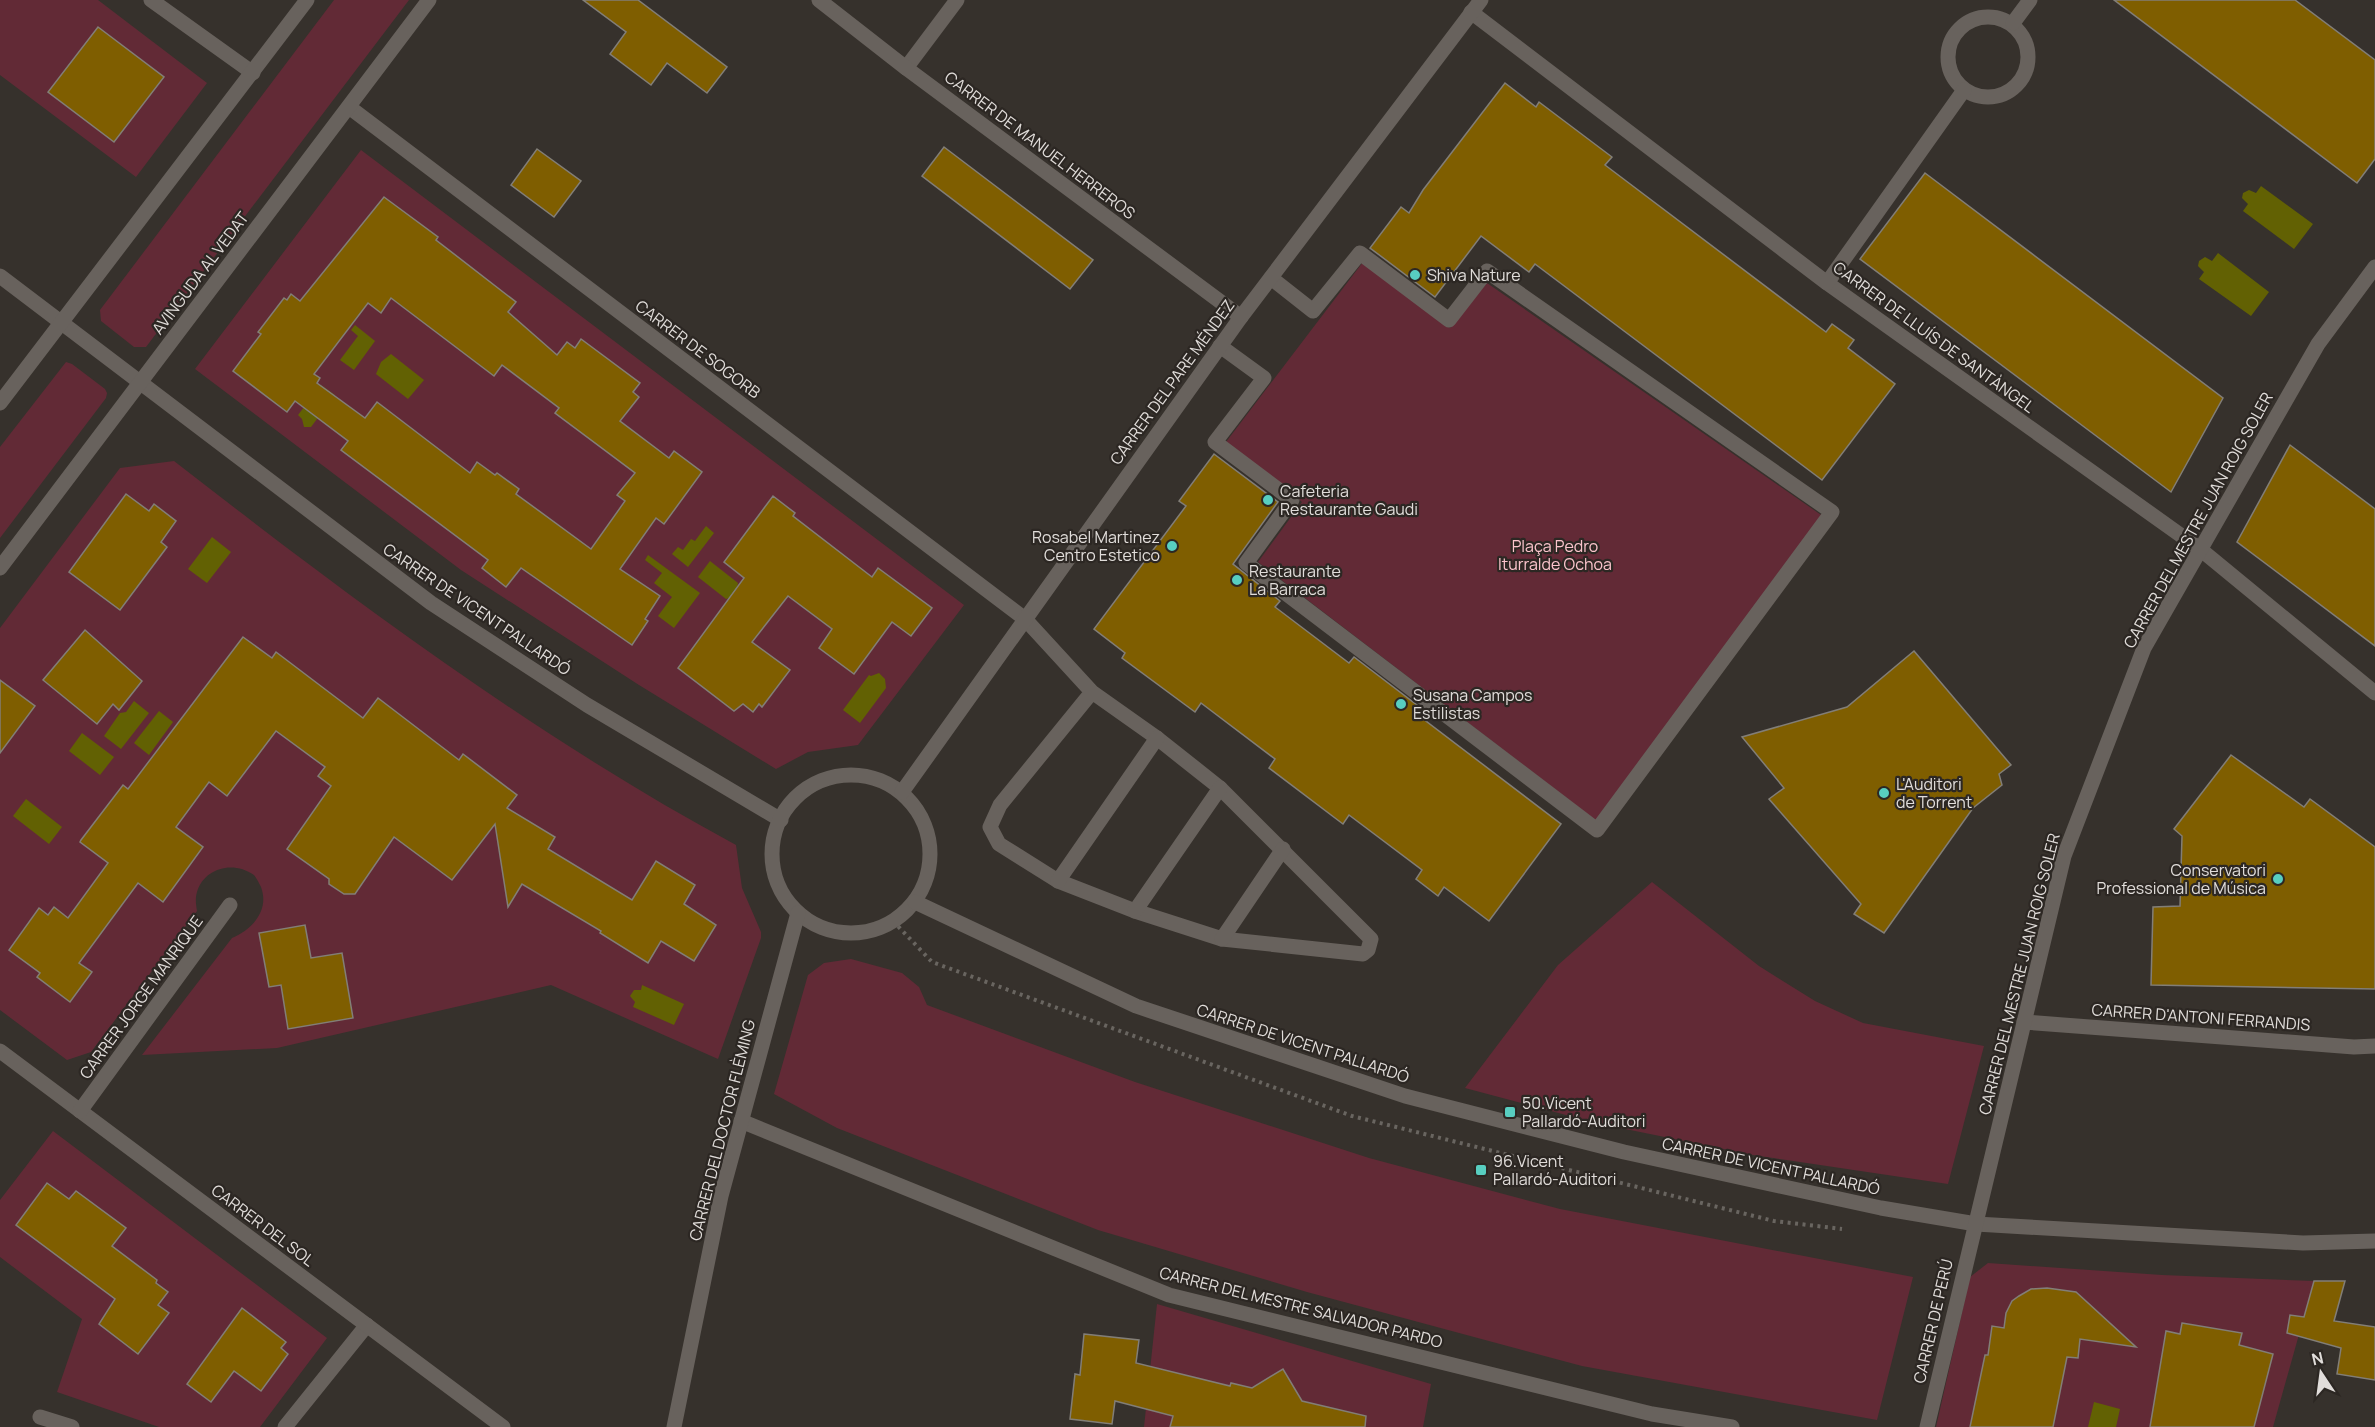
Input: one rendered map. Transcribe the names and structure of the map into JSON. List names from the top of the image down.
{
  "streets": {
    "street": [
      "CARRER DE MANUEL HERREROS",
      "AVINGUDA AL VEDAT",
      "CARRER DE LLUÍS DE SANTÀNGEL",
      "CARRER DE SOGORB",
      "CARRER DEL PARE MÉNDEZ",
      "CARRER DEL MESTRE JUAN ROIG SOLER",
      "CARRER DE VICENT PALLARDÓ",
      "CARRER JORGE MANRIQUE",
      "CARRER D'ANTONI FERRANDIS",
      "CARRER DEL DOCTOR FLÈMING",
      "CARRER DEL SOL",
      "CARRER DEL MESTRE SALVADOR PARDO",
      "CARRER DE PERÚ"
    ]
  },
  "crossings": [
    ["CARRER DE MANUEL HERREROS", "CARRER DEL PARE MÉNDEZ"],
    ["AVINGUDA AL VEDAT", "CARRER DE SOGORB"],
    ["AVINGUDA AL VEDAT", "CARRER DE VICENT PALLARDÓ"],
    ["CARRER DE LLUÍS DE SANTÀNGEL", "CARRER DEL PARE MÉNDEZ"],
    ["CARRER DE LLUÍS DE SANTÀNGEL", "CARRER DEL MESTRE JUAN ROIG SOLER"],
    ["CARRER DE SOGORB", "CARRER DEL PARE MÉNDEZ"],
    ["CARRER DEL PARE MÉNDEZ", "CARRER DE VICENT PALLARDÓ"],
    ["CARRER DEL PARE MÉNDEZ", "CARRER DEL DOCTOR FLÈMING"],
    ["CARRER DEL MESTRE JUAN ROIG SOLER", "CARRER DE VICENT PALLARDÓ"],
    ["CARRER DEL MESTRE JUAN ROIG SOLER", "CARRER D'ANTONI FERRANDIS"],
    ["CARRER DEL MESTRE JUAN ROIG SOLER", "CARRER DE PERÚ"],
    ["CARRER DE VICENT PALLARDÓ", "CARRER DEL DOCTOR FLÈMING"],
    ["CARRER DE VICENT PALLARDÓ", "CARRER DE PERÚ"],
    ["CARRER JORGE MANRIQUE", "CARRER DEL SOL"],
    ["CARRER DEL DOCTOR FLÈMING", "CARRER DEL MESTRE SALVADOR PARDO"]
  ],
  "parks": ["Plaça Pedro Iturralde Ochoa"],
  "places": {
    "other": [
      "Shiva Nature",
      "Cafeteria Restaurante Gaudi",
      "Rosabel Martinez Centro Estetico",
      "Restaurante La Barraca",
      "Susana Campos Estilistas",
      "L'Auditori de Torrent",
      "Conservatori Professional de Música"
    ],
    "transit": ["50.Vicent Pallardó-Auditori", "96.Vicent Pallardó-Auditori"]
  },
  "north": "top"
}
